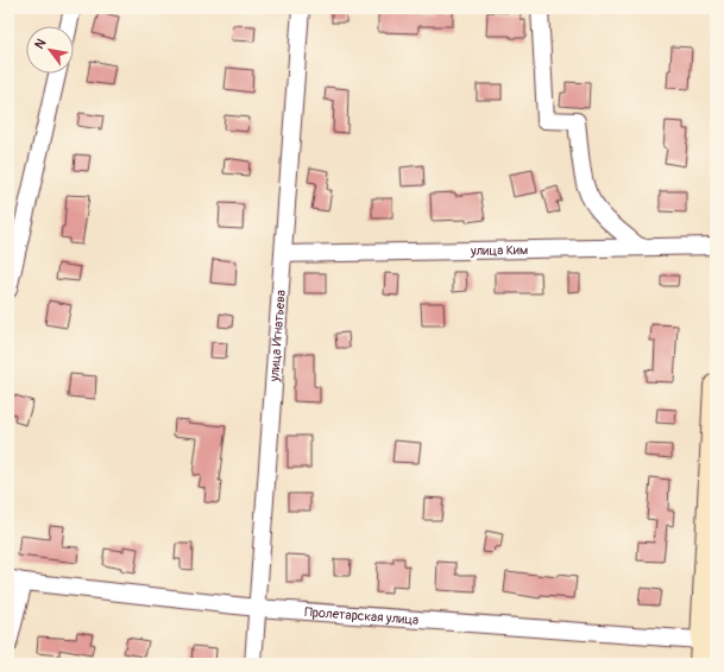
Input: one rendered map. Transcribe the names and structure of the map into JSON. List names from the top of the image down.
{
  "streets": {
    "street": ["улица Ким", "улица Игнатьева", "Пролетарская улица"]
  },
  "crossings": [
    ["улица Ким", "улица Игнатьева"],
    ["улица Игнатьева", "Пролетарская улица"]
  ],
  "north": "top left"
}
